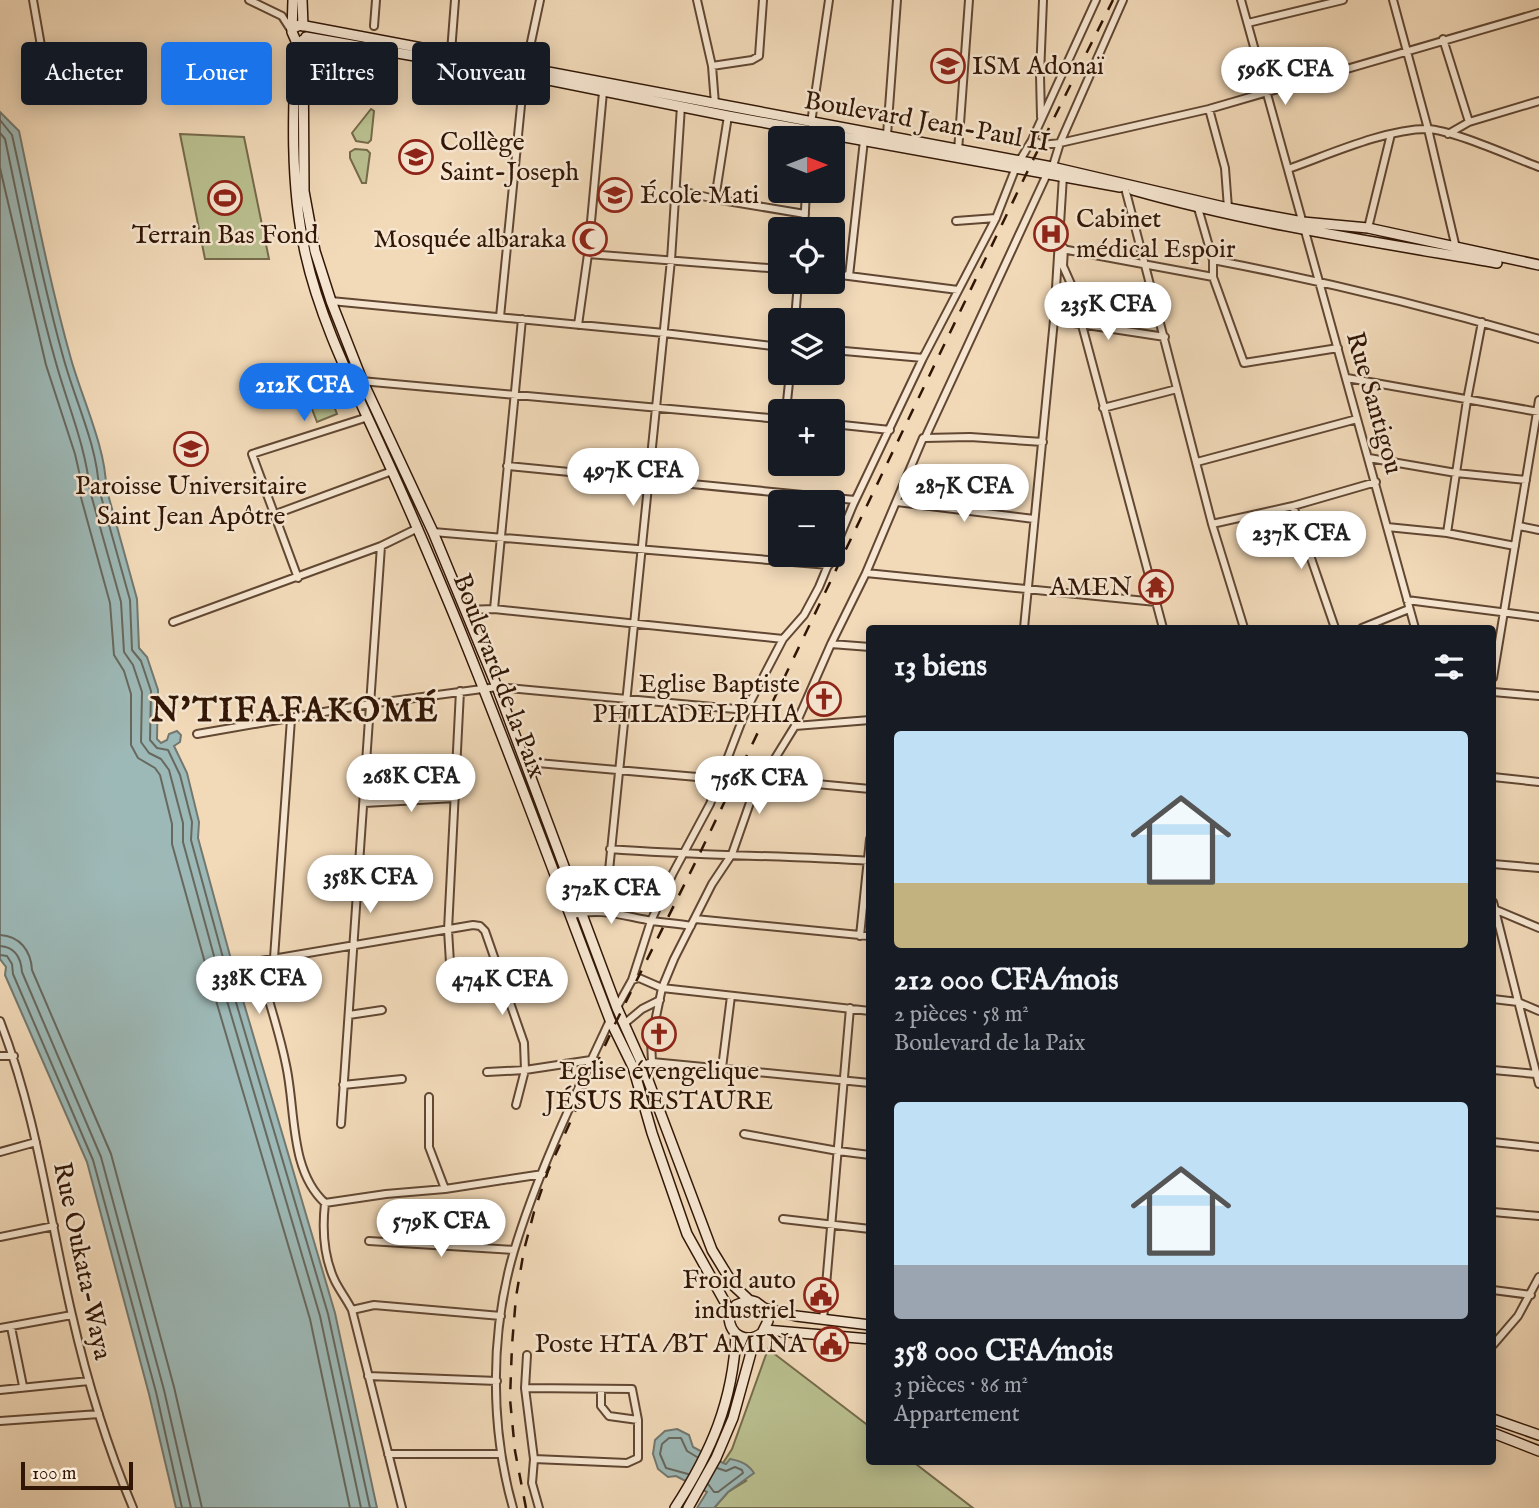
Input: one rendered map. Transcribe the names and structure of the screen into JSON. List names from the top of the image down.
{
  "streets": {
    "main road": ["Boulevard Jean-Paul II", "Boulevard de la Paix"],
    "street": ["Rue Santigou", "Rue Oukata-Waya"]
  },
  "crossings": [
    ["Boulevard Jean-Paul II", "Rue Santigou"],
    ["Boulevard Jean-Paul II", "Boulevard de la Paix"]
  ],
  "districts": ["N'TIFAFAKOMÉ"],
  "places": {
    "school or university": [
      "ISM Adonaï",
      "Collège Saint-Joseph",
      "École Mati",
      "Paroisse Universitaire Saint Jean Apôtre"
    ],
    "sports": ["Terrain Bas Fond"],
    "hospital": ["Cabinet médical Espoir"],
    "mosque": ["Mosquée albaraka"],
    "temple": ["AMEN"],
    "church": ["Eglise Baptiste PHILADELPHIA", "Eglise évengelique JÉSUS RESTAURE"],
    "public building": ["Froid auto industriel", "Poste HTA /BT AMINA"]
  },
  "scale_bar": "100 m",
  "north": "right",
  "page": {
    "chip": [
      "Acheter",
      "Louer",
      "Filtres",
      "Nouveau"
    ],
    "price": [
      "596K CFA",
      "235K CFA",
      "212K CFA",
      "497K CFA",
      "287K CFA",
      "237K CFA",
      "268K CFA",
      "756K CFA",
      "358K CFA",
      "372K CFA",
      "338K CFA",
      "474K CFA",
      "579K CFA"
    ],
    "map_buttons": ["+", "−"],
    "heading": "13 biens",
    "list": [
      {
        "name": "212 000 CFA/mois",
        "note": "2 pièces · 58 m² · Boulevard de la Paix"
      },
      {
        "name": "358 000 CFA/mois",
        "note": "3 pièces · 86 m² · Appartement"
      }
    ],
    "scale": "100 m"
  }
}
